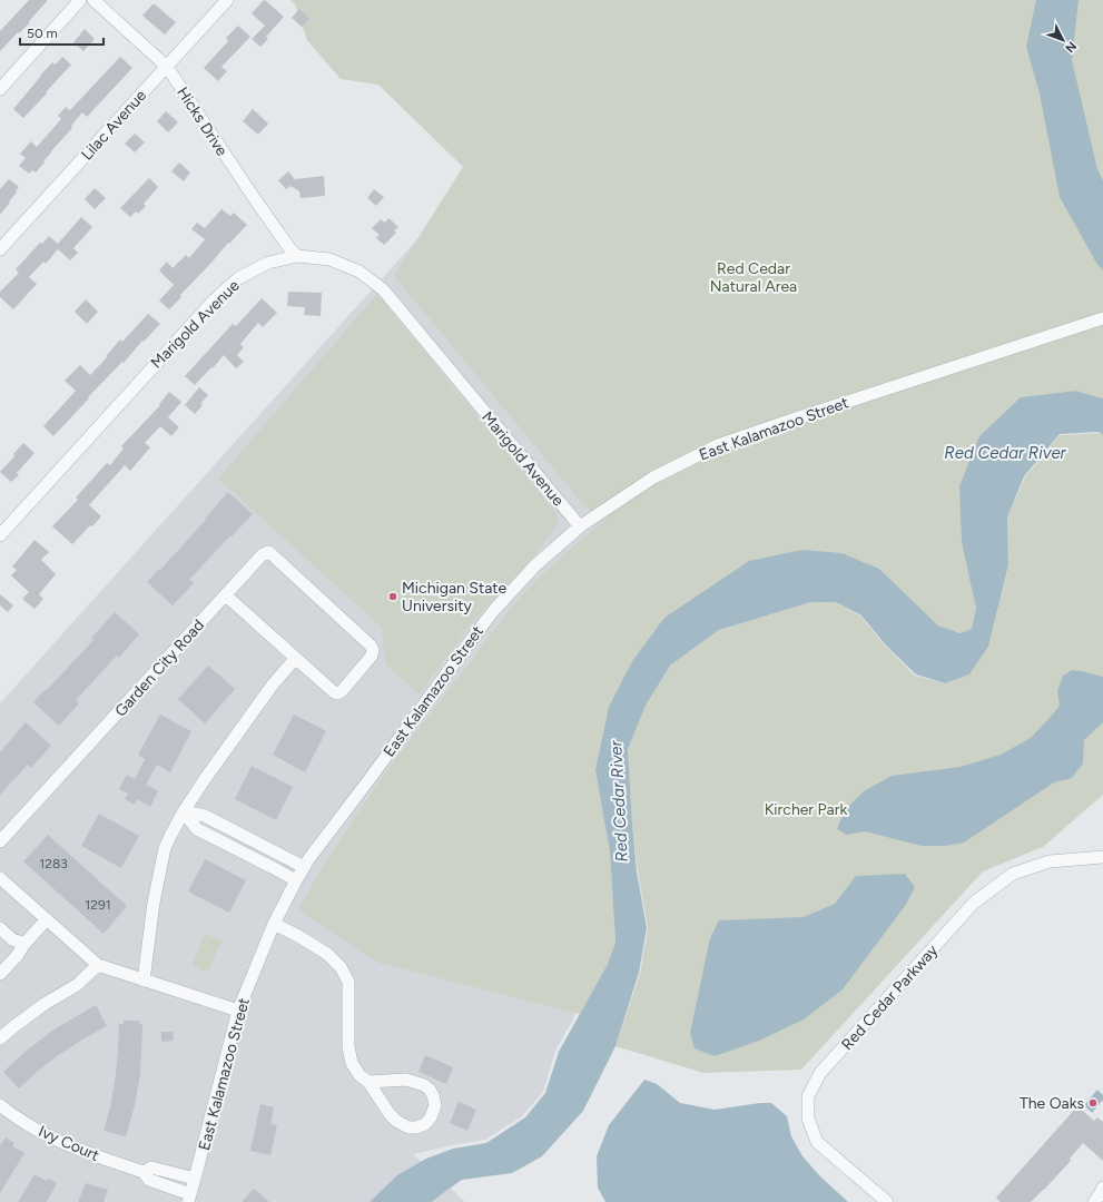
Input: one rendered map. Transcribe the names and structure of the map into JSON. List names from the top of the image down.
{
  "streets": {
    "street": [
      "Hicks Drive",
      "Lilac Avenue",
      "Marigold Avenue",
      "East Kalamazoo Street",
      "Garden City Road",
      "Red Cedar Parkway",
      "Ivy Court"
    ]
  },
  "crossings": [
    ["Hicks Drive", "Lilac Avenue"],
    ["Hicks Drive", "Marigold Avenue"],
    ["Marigold Avenue", "East Kalamazoo Street"]
  ],
  "water": ["Red Cedar River"],
  "parks": ["Red Cedar Natural Area", "Kircher Park"],
  "places": ["Michigan State University", "The Oaks"],
  "house_numbers": ["1283", "1291"],
  "scale_bar": "50 m",
  "north": "bottom right"
}
